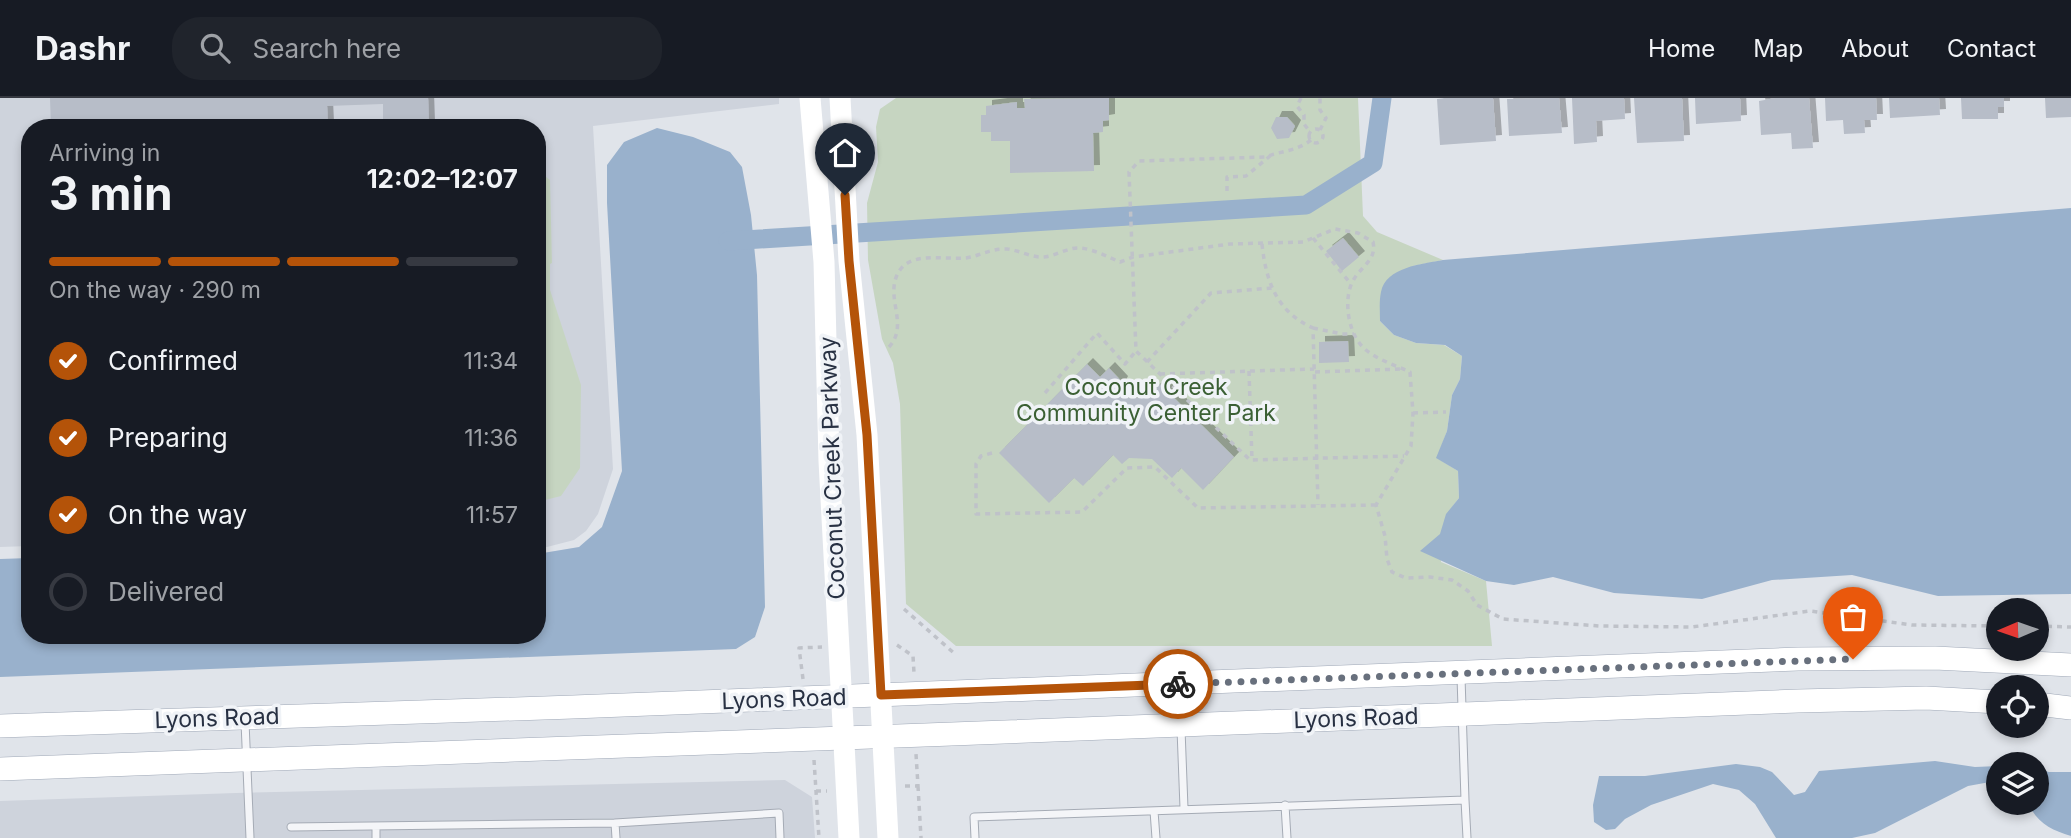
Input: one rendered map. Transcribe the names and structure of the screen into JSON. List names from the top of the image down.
{
  "streets": {
    "main road": ["Coconut Creek Parkway", "Lyons Road"]
  },
  "crossings": [
    ["Coconut Creek Parkway", "Lyons Road"]
  ],
  "parks": ["Coconut Creek Community Center Park"],
  "north": "left",
  "page": {
    "header": "Dashr",
    "search": "Search here",
    "nav": [
      "Home",
      "Map",
      "About",
      "Contact"
    ],
    "heading": ["3 min", "Arriving in", "12:02–12:07"],
    "bar": "On the way · 290 m",
    "list": [
      ["Confirmed", "11:34"],
      ["Preparing", "11:36"],
      ["On the way", "11:57"],
      "Delivered"
    ]
  }
}
